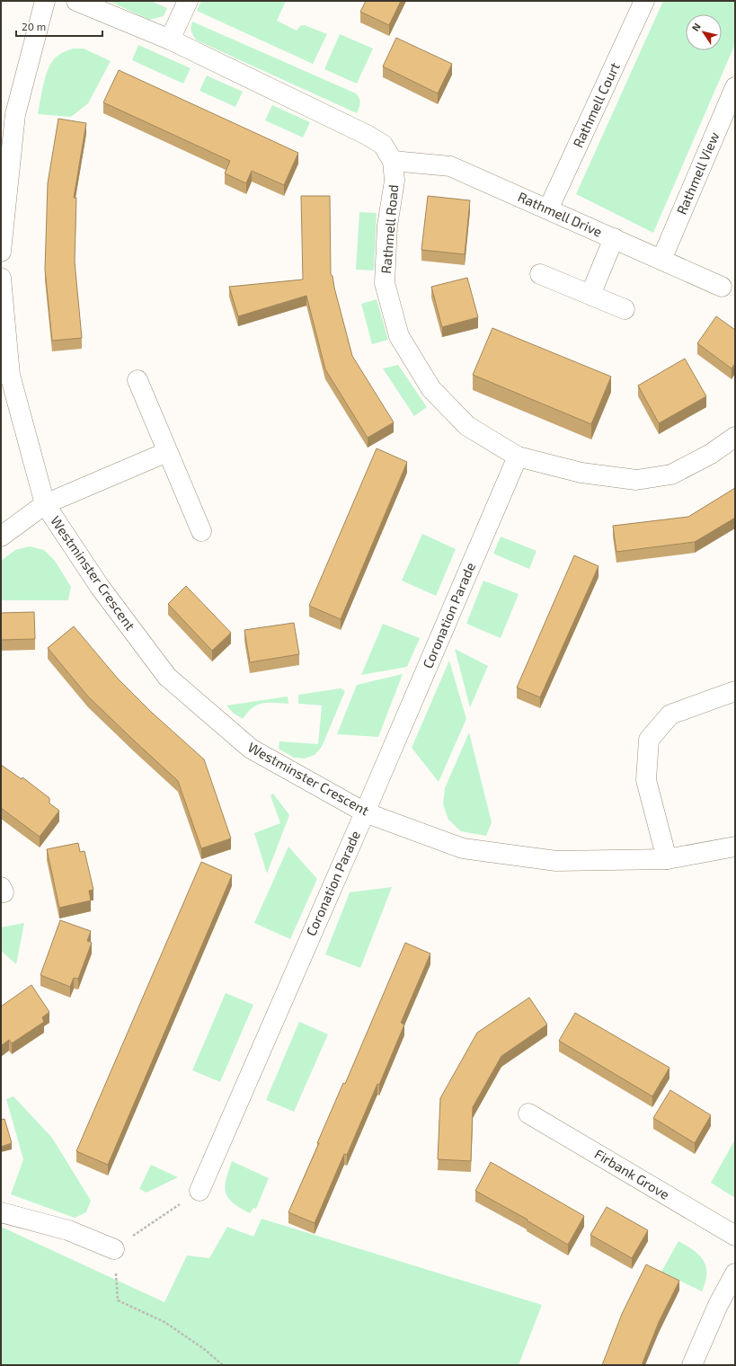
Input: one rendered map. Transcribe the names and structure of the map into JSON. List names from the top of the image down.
{
  "streets": {
    "street": [
      "Rathmell Court",
      "Rathmell View",
      "Rathmell Drive",
      "Rathmell Road",
      "Westminster Crescent",
      "Coronation Parade",
      "Firbank Grove"
    ]
  },
  "crossings": [
    ["Rathmell Court", "Rathmell Drive"],
    ["Rathmell View", "Rathmell Drive"],
    ["Rathmell Drive", "Rathmell Road"],
    ["Rathmell Road", "Coronation Parade"],
    ["Westminster Crescent", "Coronation Parade"]
  ],
  "scale_bar": "20 m",
  "north": "top left"
}
